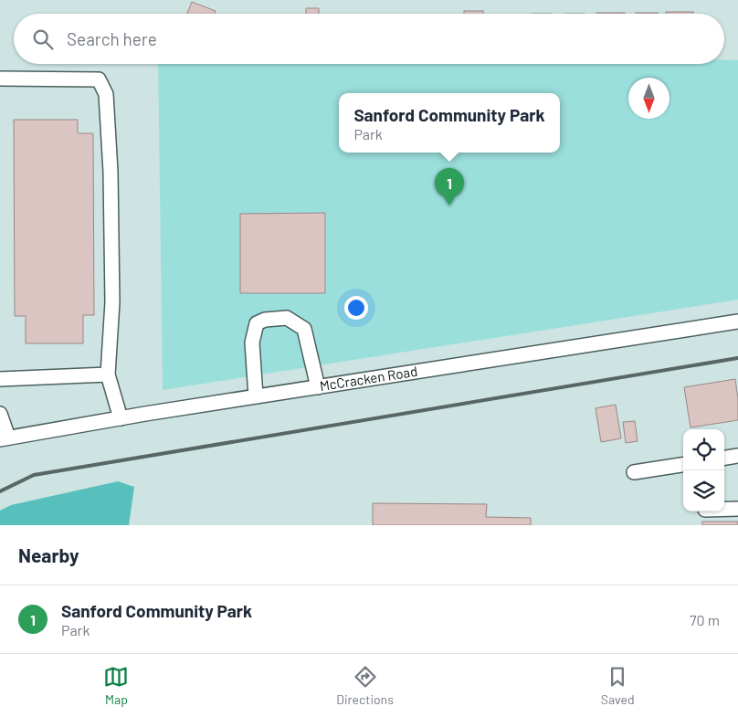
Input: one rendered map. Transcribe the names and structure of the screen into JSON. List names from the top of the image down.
{
  "streets": {
    "street": ["McCracken Road"]
  },
  "north": "bottom",
  "page": {
    "search": "Search here",
    "popup": ["Sanford Community Park", "Park"],
    "pins": "1",
    "heading": "Nearby",
    "list": [
      {
        "mark": "1",
        "name": "Sanford Community Park",
        "note": "Park",
        "value": "70 m"
      }
    ],
    "nav": ["Map", "Directions", "Saved"]
  }
}
